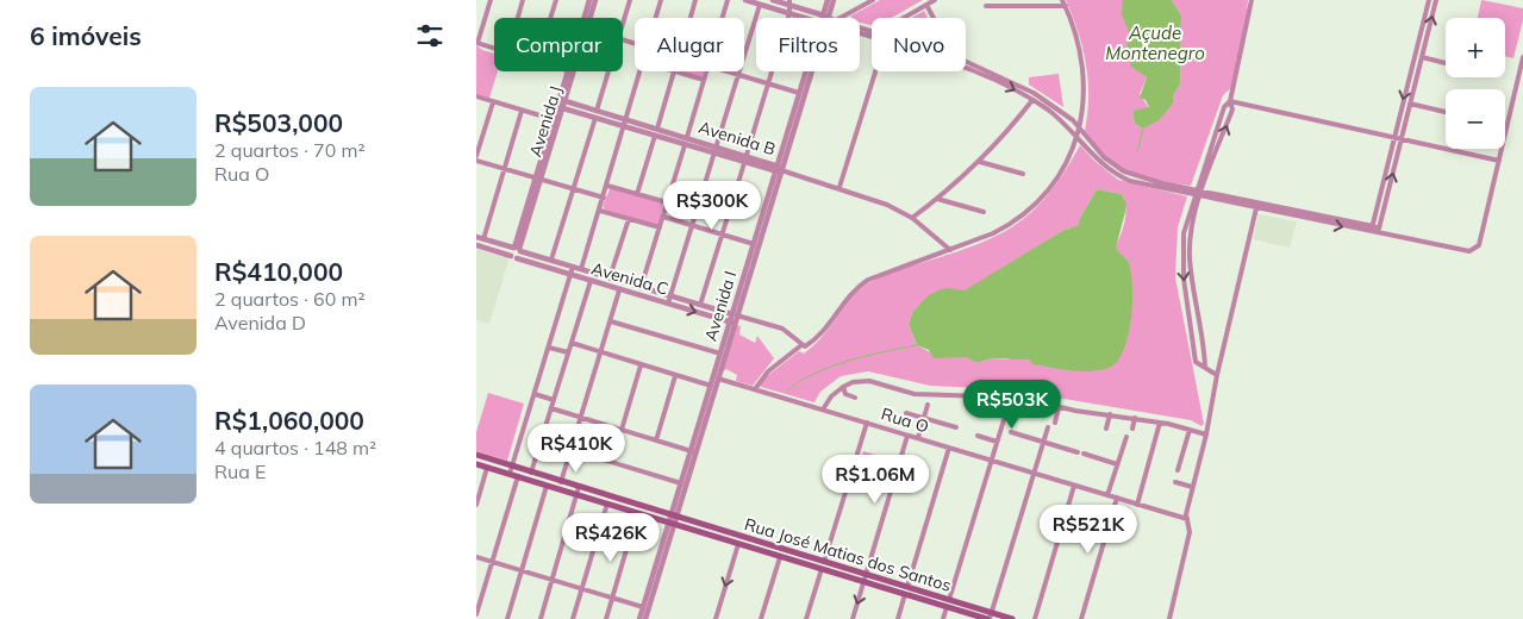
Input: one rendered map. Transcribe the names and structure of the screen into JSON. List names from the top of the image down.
{
  "streets": {
    "main road": ["Rua José Matias dos Santos"],
    "street": [
      "Avenida J",
      "Avenida B",
      "Avenida C",
      "Avenida I",
      "Rua O"
    ]
  },
  "crossings": [
    ["Avenida J", "Avenida B"],
    ["Avenida J", "Avenida C"],
    ["Avenida B", "Avenida I"],
    ["Avenida C", "Avenida I"],
    ["Avenida I", "Rua O"],
    ["Avenida I", "Rua José Matias dos Santos"]
  ],
  "water": ["Açude Montenegro"],
  "page": {
    "heading": "6 imóveis",
    "map_buttons": ["+", "−"],
    "chip": [
      "Comprar",
      "Alugar",
      "Filtros",
      "Novo"
    ],
    "list": [
      {
        "name": "R$503,000",
        "note": "2 quartos · 70 m² · Rua O"
      },
      {
        "name": "R$410,000",
        "note": "2 quartos · 60 m² · Avenida D"
      },
      {
        "name": "R$1,060,000",
        "note": "4 quartos · 148 m² · Rua E"
      }
    ],
    "price": [
      "R$300K",
      "R$503K",
      "R$410K",
      "R$1.06M",
      "R$521K",
      "R$426K"
    ]
  }
}
